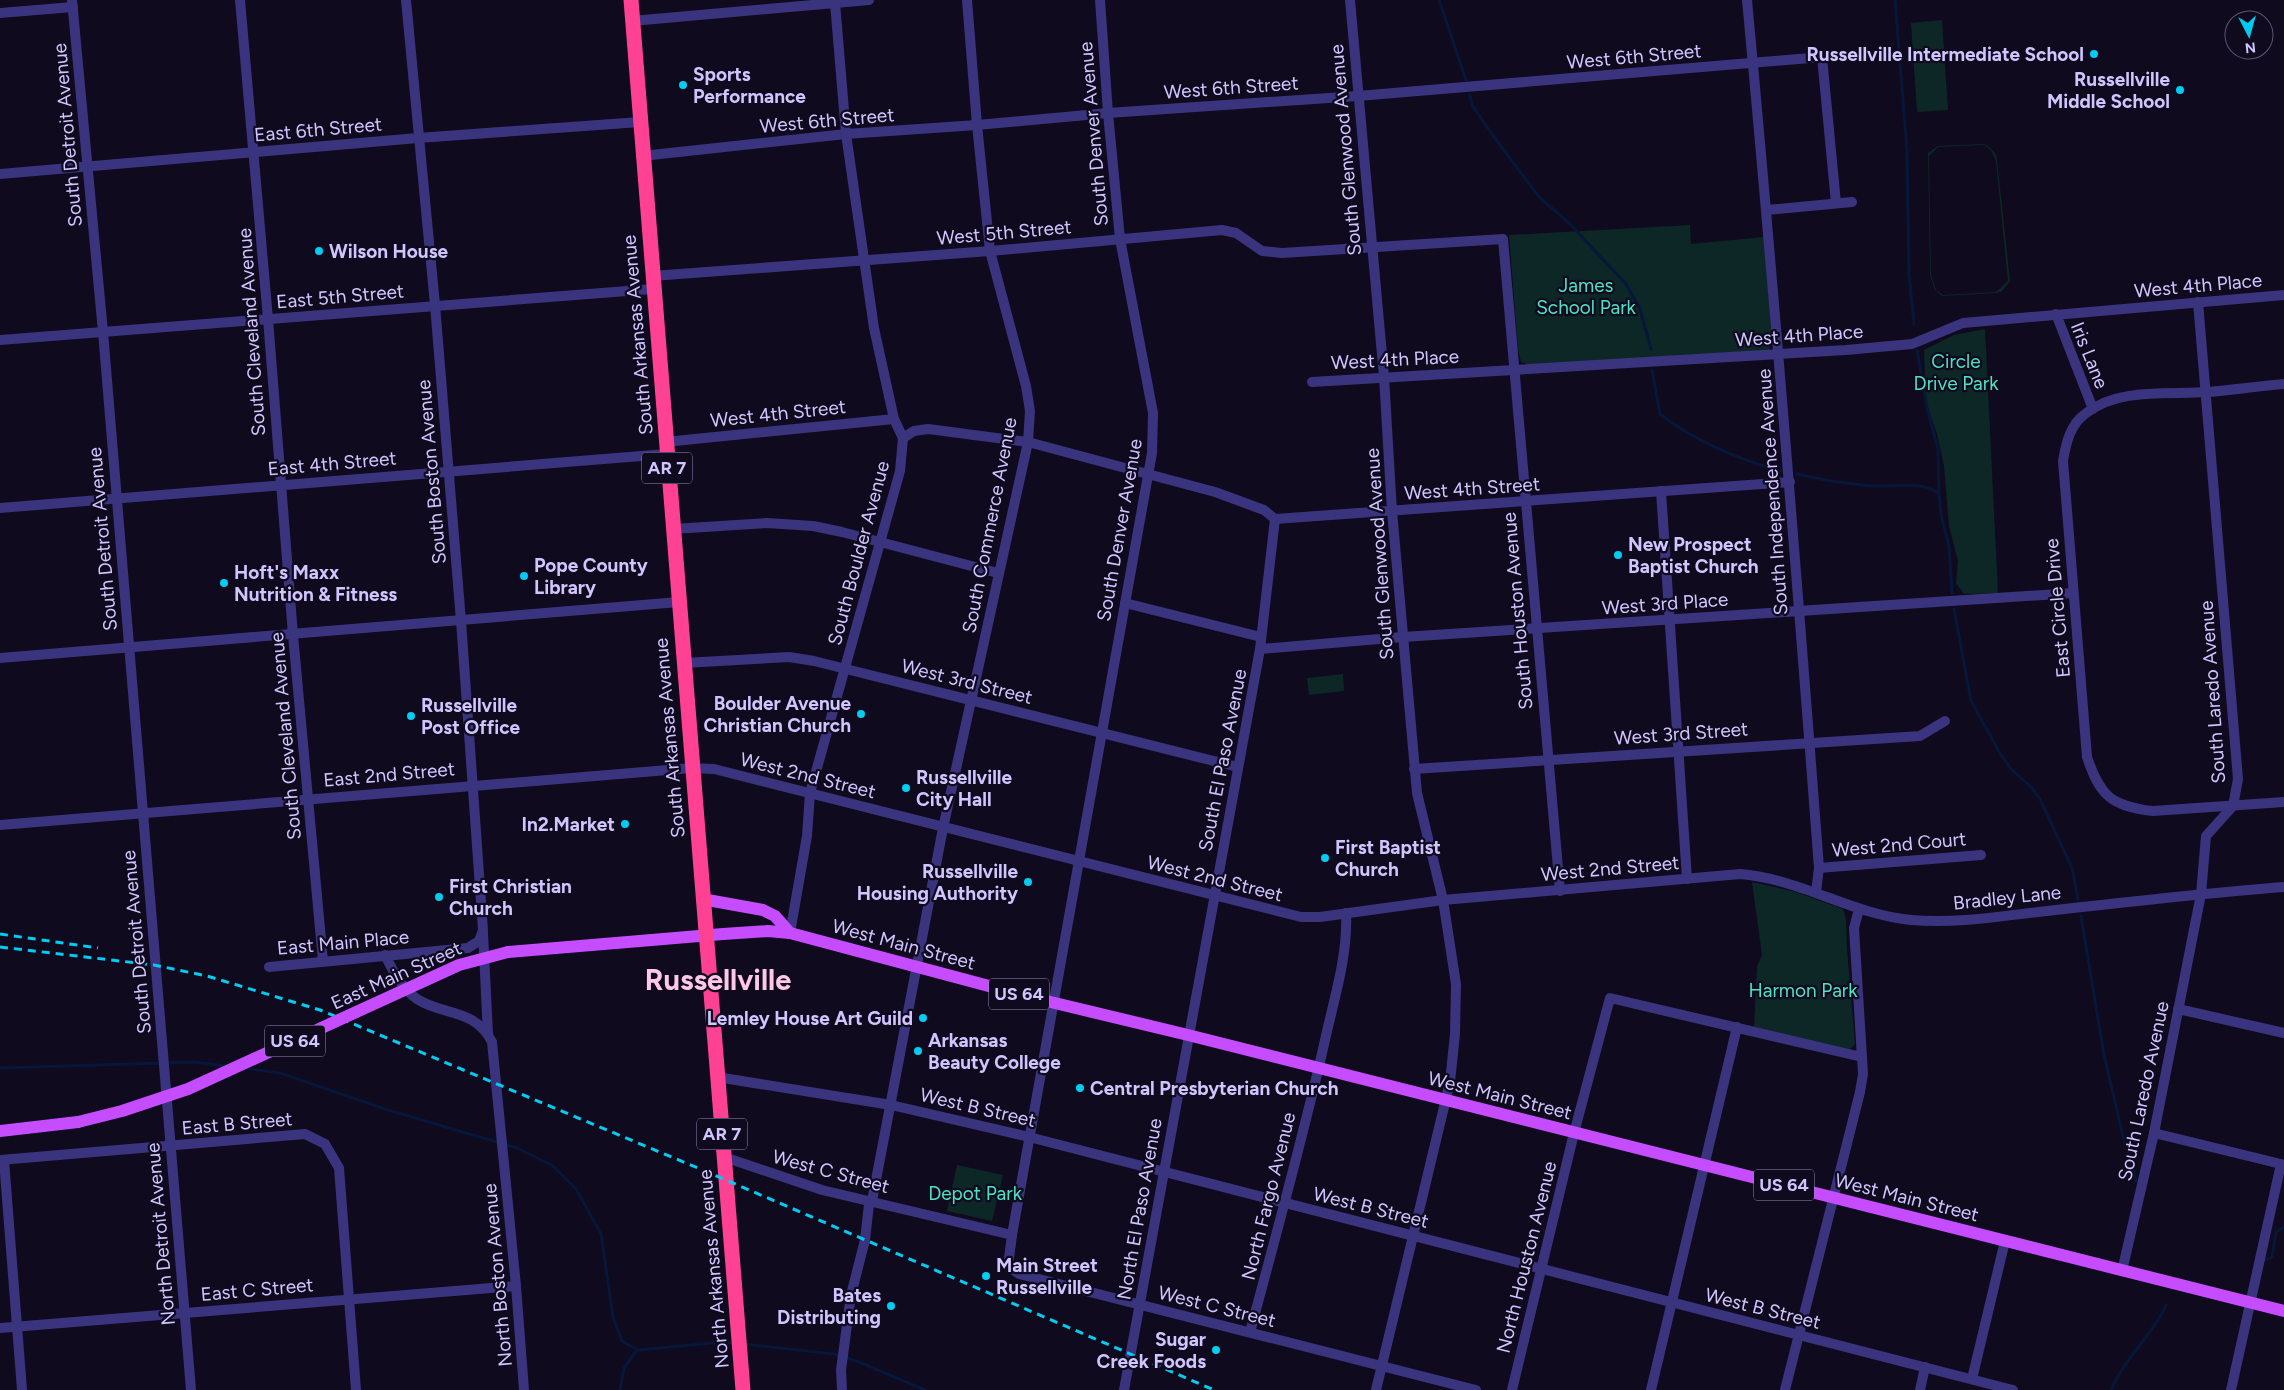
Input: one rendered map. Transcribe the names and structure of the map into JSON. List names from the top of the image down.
{
  "streets": {
    "highway": ["South Arkansas Avenue", "AR 7", "North Arkansas Avenue"],
    "main road": ["West Main Street", "East Main Street", "US 64"],
    "street": [
      "West 6th Street",
      "East 6th Street",
      "South Denver Avenue",
      "South Detroit Avenue",
      "South Glenwood Avenue",
      "West 5th Street",
      "West 4th Place",
      "East 5th Street",
      "South Cleveland Avenue",
      "Iris Lane",
      "West 4th Street",
      "East 4th Street",
      "South Boston Avenue",
      "South Independence Avenue",
      "South Commerce Avenue",
      "South Boulder Avenue",
      "West 3rd Place",
      "East Circle Drive",
      "South Houston Avenue",
      "West 3rd Street",
      "South Laredo Avenue",
      "South El Paso Avenue",
      "East 2nd Street",
      "West 2nd Street",
      "West 2nd Court",
      "Bradley Lane",
      "East Main Place",
      "West B Street",
      "East B Street",
      "West C Street",
      "North Fargo Avenue",
      "North El Paso Avenue",
      "North Detroit Avenue",
      "North Houston Avenue",
      "North Boston Avenue",
      "East C Street"
    ]
  },
  "crossings": [
    ["West 6th Street", "South Denver Avenue"],
    ["West 6th Street", "South Glenwood Avenue"],
    ["West 6th Street", "South Arkansas Avenue"],
    ["West 6th Street", "South Independence Avenue"],
    ["West 6th Street", "South Commerce Avenue"],
    ["West 6th Street", "South Boulder Avenue"],
    ["East 6th Street", "South Detroit Avenue"],
    ["East 6th Street", "South Cleveland Avenue"],
    ["East 6th Street", "South Arkansas Avenue"],
    ["East 6th Street", "South Boston Avenue"],
    ["South Denver Avenue", "West 5th Street"],
    ["South Denver Avenue", "West 3rd Street"],
    ["South Denver Avenue", "West 2nd Street"],
    ["South Denver Avenue", "West Main Street"],
    ["South Denver Avenue", "West B Street"],
    ["South Denver Avenue", "West C Street"],
    ["South Detroit Avenue", "East 5th Street"],
    ["South Detroit Avenue", "East 4th Street"],
    ["South Detroit Avenue", "East 2nd Street"],
    ["South Detroit Avenue", "North Detroit Avenue"],
    ["South Glenwood Avenue", "West 5th Street"],
    ["South Glenwood Avenue", "West 4th Place"],
    ["South Glenwood Avenue", "West 4th Street"],
    ["South Glenwood Avenue", "West 3rd Place"],
    ["South Glenwood Avenue", "West 3rd Street"],
    ["South Glenwood Avenue", "West 2nd Street"],
    ["South Glenwood Avenue", "West Main Street"],
    ["South Glenwood Avenue", "West B Street"],
    ["South Glenwood Avenue", "West C Street"],
    ["West 5th Street", "East 5th Street"],
    ["West 5th Street", "South Arkansas Avenue"],
    ["West 5th Street", "South Commerce Avenue"],
    ["West 5th Street", "South Boulder Avenue"],
    ["West 5th Street", "South Houston Avenue"],
    ["West 4th Place", "Iris Lane"],
    ["West 4th Place", "South Independence Avenue"],
    ["West 4th Place", "South Houston Avenue"],
    ["West 4th Place", "South Laredo Avenue"],
    ["East 5th Street", "South Cleveland Avenue"],
    ["East 5th Street", "South Arkansas Avenue"],
    ["East 5th Street", "South Boston Avenue"],
    ["South Cleveland Avenue", "East 4th Street"],
    ["South Cleveland Avenue", "East 2nd Street"],
    ["South Cleveland Avenue", "East Main Place"],
    ["South Arkansas Avenue", "West 4th Street"],
    ["South Arkansas Avenue", "East 4th Street"],
    ["South Arkansas Avenue", "West 3rd Street"],
    ["South Arkansas Avenue", "East 2nd Street"],
    ["South Arkansas Avenue", "West 2nd Street"],
    ["South Arkansas Avenue", "West Main Street"],
    ["South Arkansas Avenue", "East Main Street"],
    ["South Arkansas Avenue", "North Arkansas Avenue"],
    ["Iris Lane", "East Circle Drive"],
    ["West 4th Street", "East 4th Street"],
    ["West 4th Street", "South Independence Avenue"],
    ["West 4th Street", "South Boulder Avenue"],
    ["West 4th Street", "South Houston Avenue"],
    ["West 4th Street", "South El Paso Avenue"],
    ["East 4th Street", "South Boston Avenue"],
    ["South Boston Avenue", "East 2nd Street"],
    ["South Boston Avenue", "East Main Place"],
    ["South Independence Avenue", "West 3rd Place"],
    ["South Independence Avenue", "West 3rd Street"],
    ["South Independence Avenue", "West 2nd Court"],
    ["South Independence Avenue", "Bradley Lane"],
    ["South Commerce Avenue", "West 3rd Street"],
    ["South Commerce Avenue", "West 2nd Street"],
    ["South Commerce Avenue", "West Main Street"],
    ["South Commerce Avenue", "West B Street"],
    ["South Commerce Avenue", "West C Street"],
    ["South Boulder Avenue", "West 3rd Street"],
    ["South Boulder Avenue", "West 2nd Street"],
    ["South Boulder Avenue", "West Main Street"],
    ["West 3rd Place", "East Circle Drive"],
    ["West 3rd Place", "South Houston Avenue"],
    ["West 3rd Place", "South El Paso Avenue"],
    ["East Circle Drive", "South Laredo Avenue"],
    ["South Houston Avenue", "West 3rd Street"],
    ["South Houston Avenue", "West 2nd Street"],
    ["West 3rd Street", "South El Paso Avenue"],
    ["South Laredo Avenue", "Bradley Lane"],
    ["South Laredo Avenue", "West Main Street"],
    ["South El Paso Avenue", "West 2nd Street"],
    ["South El Paso Avenue", "West Main Street"],
    ["South El Paso Avenue", "North El Paso Avenue"],
    ["East 2nd Street", "West 2nd Street"],
    ["West 2nd Street", "Bradley Lane"],
    ["West 2nd Street", "North Fargo Avenue"],
    ["West Main Street", "East Main Street"],
    ["West Main Street", "North Fargo Avenue"],
    ["West Main Street", "North El Paso Avenue"],
    ["West Main Street", "North Houston Avenue"],
    ["West Main Street", "North Arkansas Avenue"],
    ["East Main Street", "North Arkansas Avenue"],
    ["West B Street", "North Fargo Avenue"],
    ["West B Street", "North El Paso Avenue"],
    ["West B Street", "North Houston Avenue"],
    ["West B Street", "North Arkansas Avenue"],
    ["East B Street", "North Detroit Avenue"],
    ["East B Street", "East C Street"],
    ["West C Street", "North Fargo Avenue"],
    ["West C Street", "North El Paso Avenue"],
    ["West C Street", "North Arkansas Avenue"],
    ["North Detroit Avenue", "East C Street"],
    ["North Boston Avenue", "East C Street"]
  ],
  "districts": ["Russellville"],
  "parks": [
    "James School Park",
    "Circle Drive Park",
    "Harmon Park",
    "Depot Park"
  ],
  "places": [
    "Russellville Intermediate School",
    "Sports Performance",
    "Russellville Middle School",
    "Wilson House",
    "New Prospect Baptist Church",
    "Pope County Library",
    "Hoft's Maxx Nutrition & Fitness",
    "Boulder Avenue Christian Church",
    "Russellville Post Office",
    "Russellville City Hall",
    "In2.Market",
    "First Baptist Church",
    "Russellville Housing Authority",
    "First Christian Church",
    "Lemley House Art Guild",
    "Arkansas Beauty College",
    "Central Presbyterian Church",
    "Main Street Russellville",
    "Bates Distributing",
    "Sugar Creek Foods"
  ],
  "north": "bottom"
}
